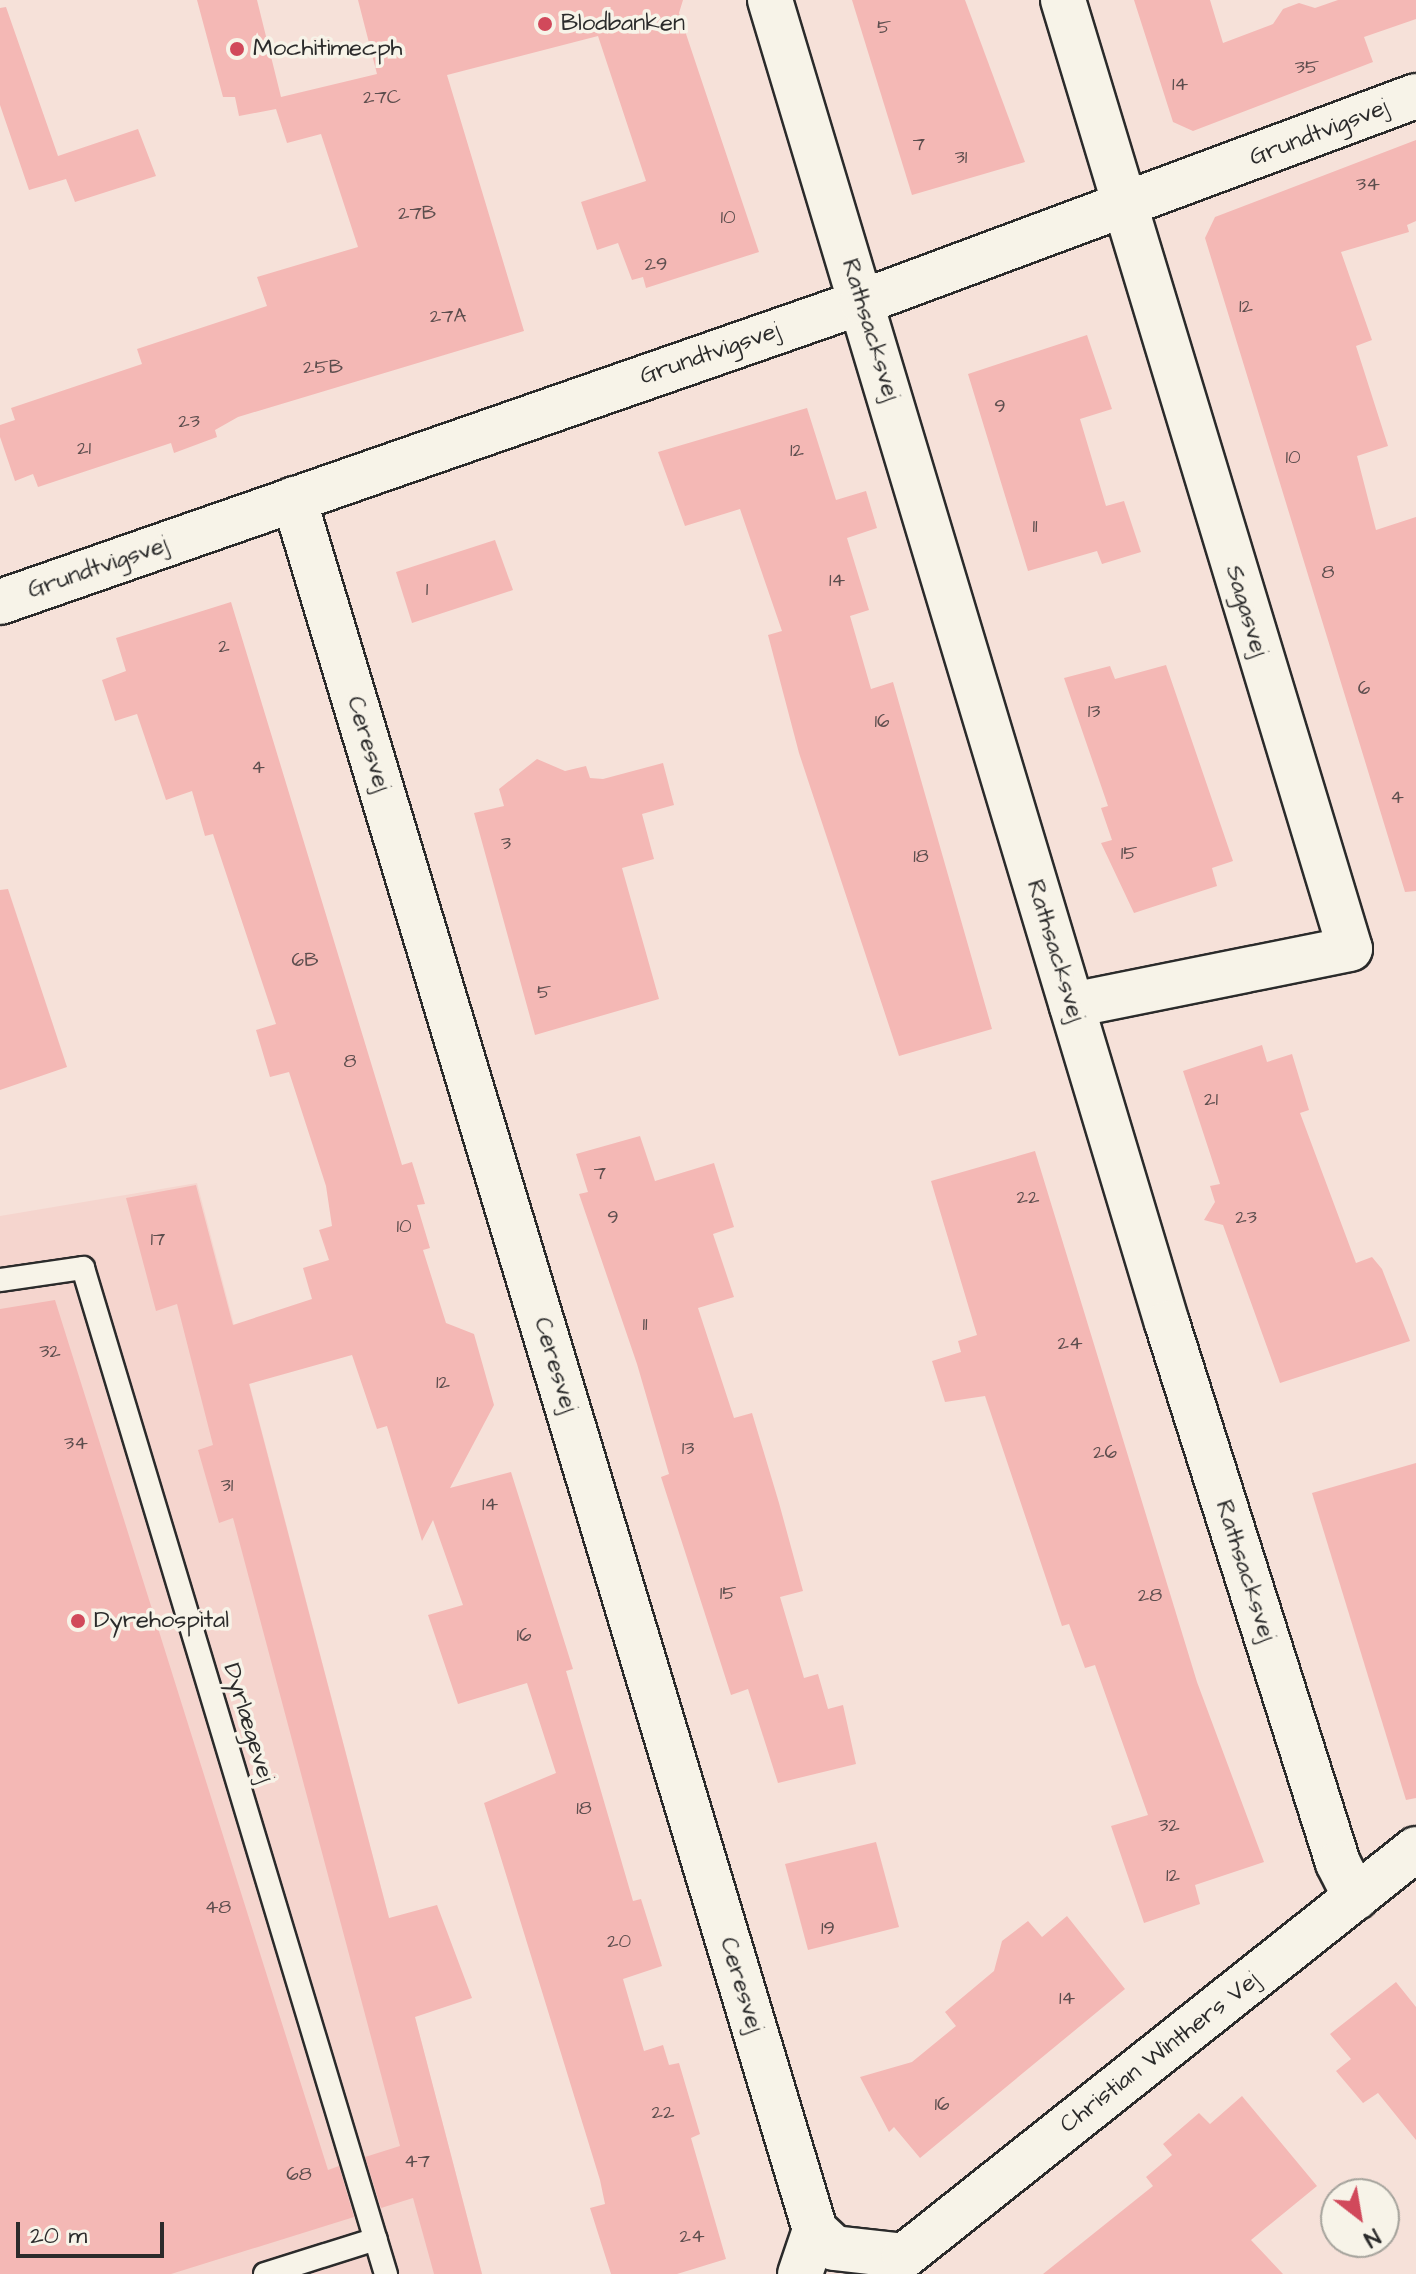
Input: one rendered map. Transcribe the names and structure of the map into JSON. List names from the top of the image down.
{
  "streets": {
    "street": [
      "Grundtvigsvej",
      "Rathsacksvej",
      "Sagasvej",
      "Ceresvej",
      "Christian Winthers Vej"
    ],
    "lane": ["Dyrlægevej"]
  },
  "crossings": [
    ["Grundtvigsvej", "Rathsacksvej"],
    ["Grundtvigsvej", "Sagasvej"],
    ["Grundtvigsvej", "Ceresvej"],
    ["Rathsacksvej", "Sagasvej"],
    ["Rathsacksvej", "Christian Winthers Vej"],
    ["Ceresvej", "Christian Winthers Vej"]
  ],
  "places": ["Blodbanken", "Mochitimecph", "Dyrehospital"],
  "house_numbers": [
    "5",
    "35",
    "14",
    "27C",
    "7",
    "31",
    "34",
    "27B",
    "10",
    "29",
    "12",
    "27A",
    "25B",
    "9",
    "23",
    "21",
    "12",
    "10",
    "11",
    "8",
    "14",
    "1",
    "2",
    "6",
    "13",
    "16",
    "4",
    "4",
    "3",
    "15",
    "18",
    "6B",
    "5",
    "8",
    "21",
    "7",
    "22",
    "9",
    "23",
    "10",
    "17",
    "11",
    "24",
    "32",
    "12",
    "34",
    "13",
    "26",
    "31",
    "14",
    "15",
    "28",
    "16",
    "18",
    "32",
    "12",
    "48",
    "19",
    "20",
    "14",
    "16",
    "22",
    "47",
    "68",
    "24"
  ],
  "scale_bar": "20 m",
  "north": "bottom right"
}
